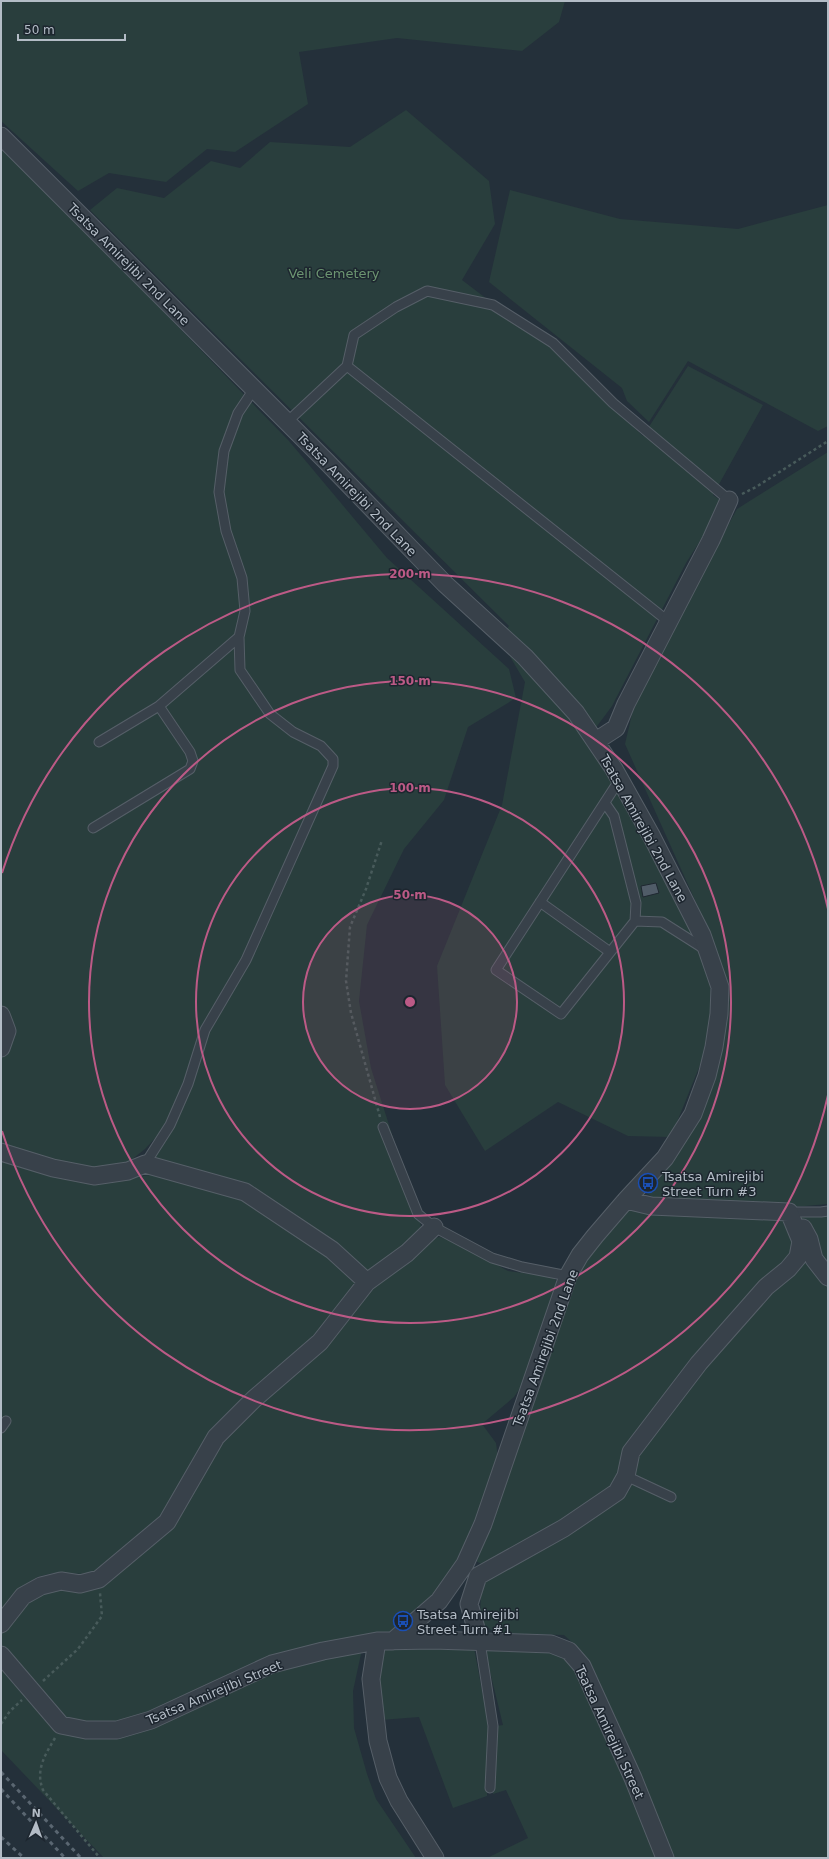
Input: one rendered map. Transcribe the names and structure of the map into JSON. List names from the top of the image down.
{
  "streets": {
    "street": ["Tsatsa Amirejibi 2nd Lane", "Tsatsa Amirejibi Street"]
  },
  "crossings": [
    ["Tsatsa Amirejibi 2nd Lane", "Tsatsa Amirejibi Street"]
  ],
  "parks": ["Veli Cemetery"],
  "places": {
    "bus stop": ["Tsatsa Amirejibi Street Turn #3", "Tsatsa Amirejibi Street Turn #1"]
  },
  "scale_bar": "50 m",
  "north": "top",
  "rings": [
    "200 m",
    "150 m",
    "100 m",
    "50 m"
  ]
}
